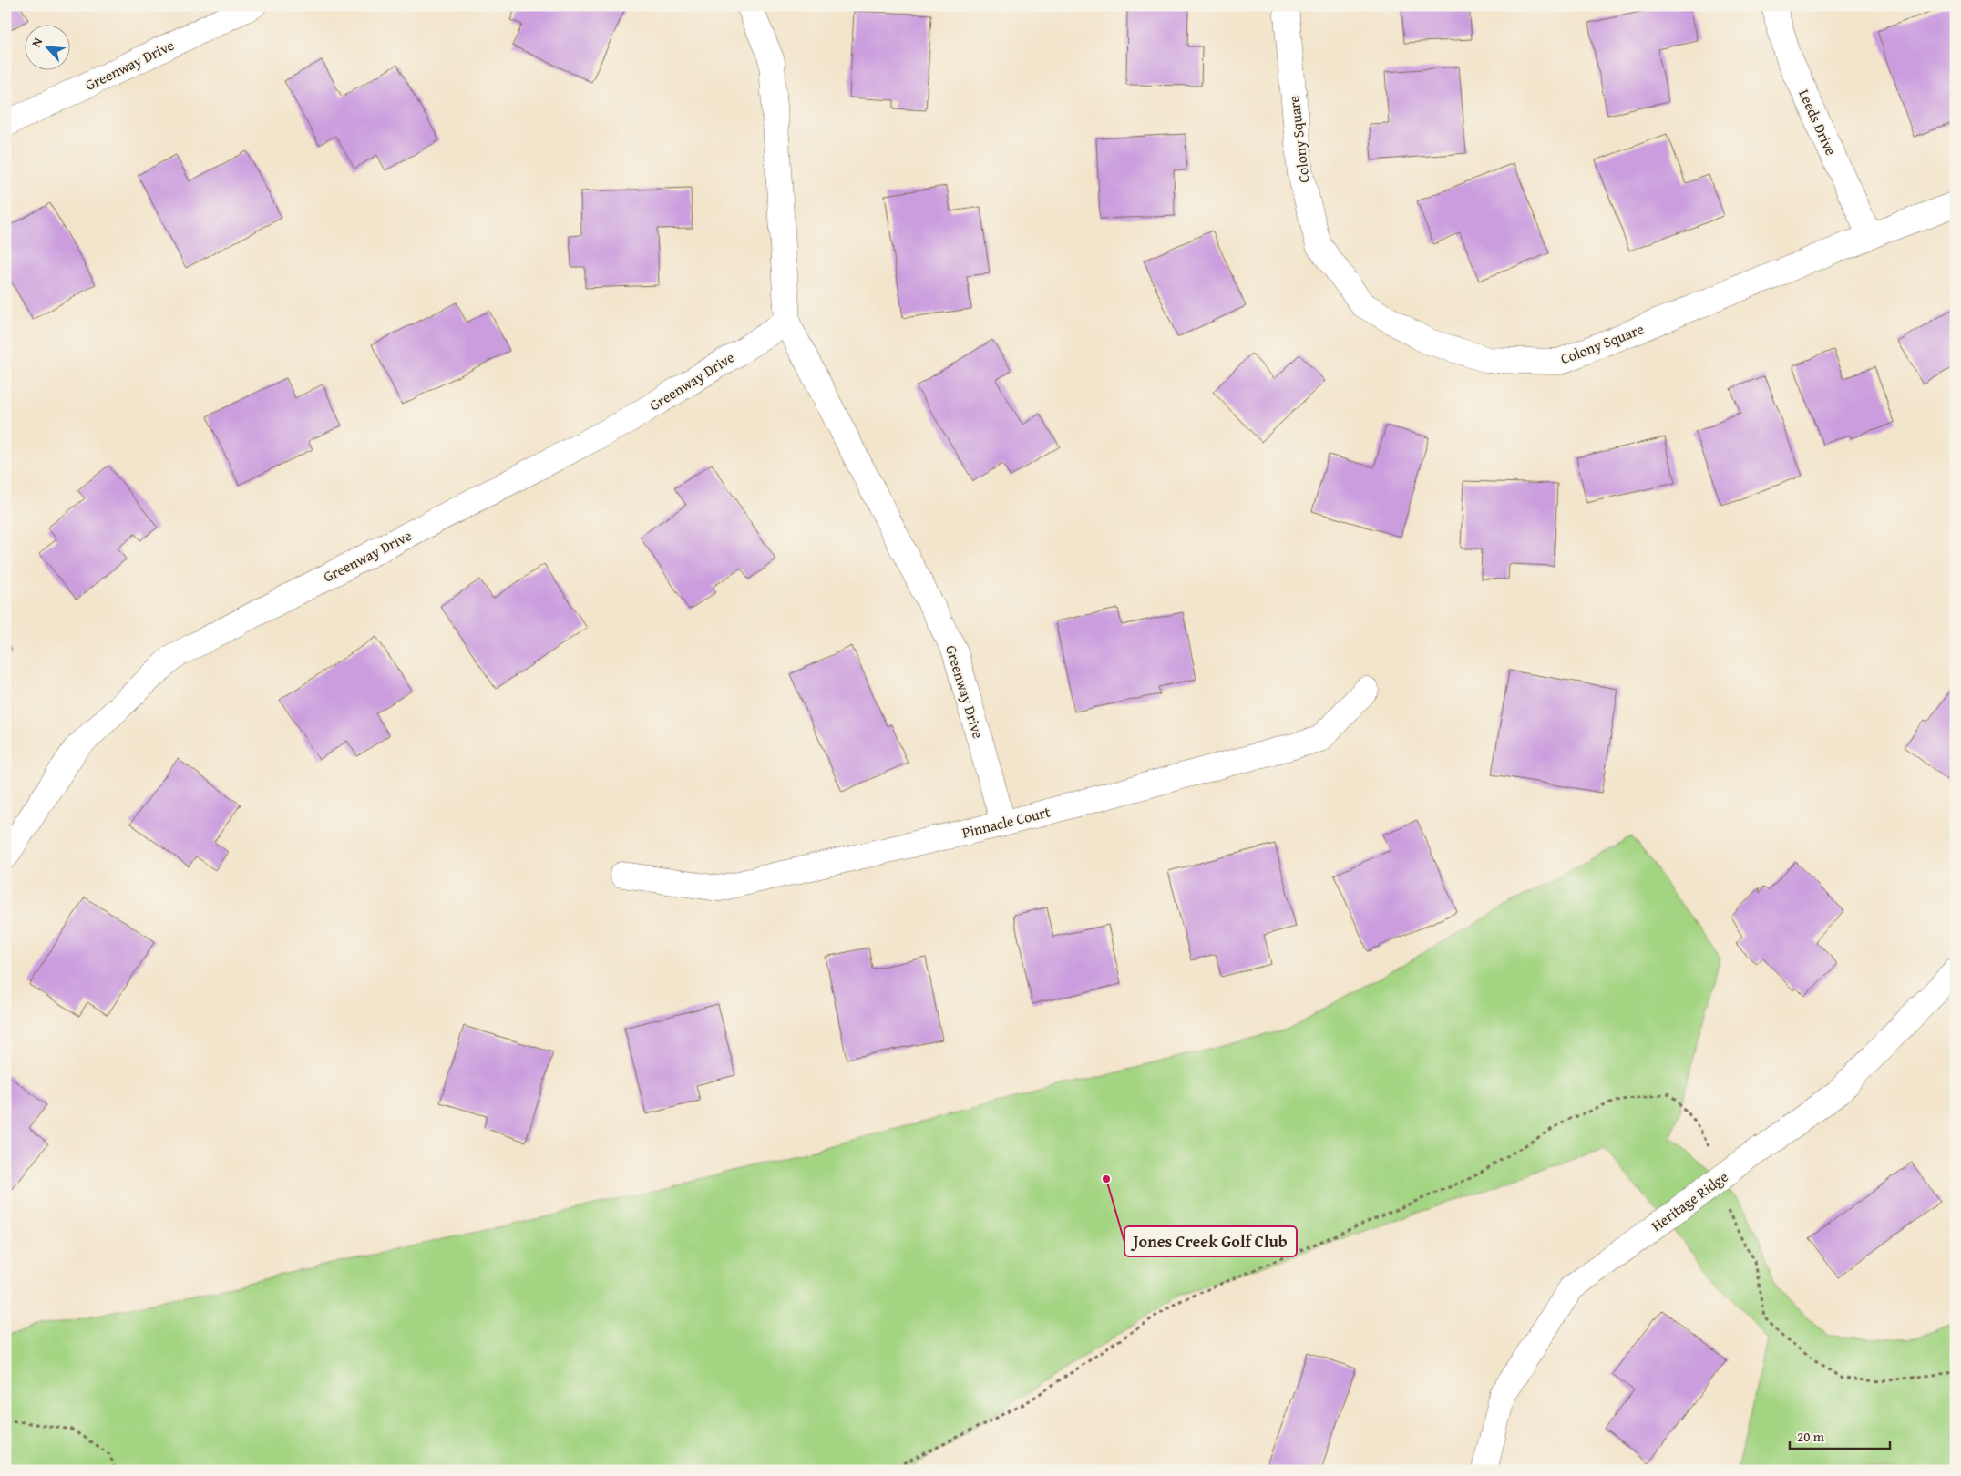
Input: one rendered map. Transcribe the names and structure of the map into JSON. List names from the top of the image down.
{
  "streets": {
    "street": [
      "Greenway Drive",
      "Leeds Drive",
      "Colony Square",
      "Pinnacle Court",
      "Heritage Ridge"
    ]
  },
  "crossings": [
    ["Greenway Drive", "Pinnacle Court"],
    ["Leeds Drive", "Colony Square"]
  ],
  "places": ["Jones Creek Golf Club"],
  "scale_bar": "20 m",
  "north": "top left"
}
